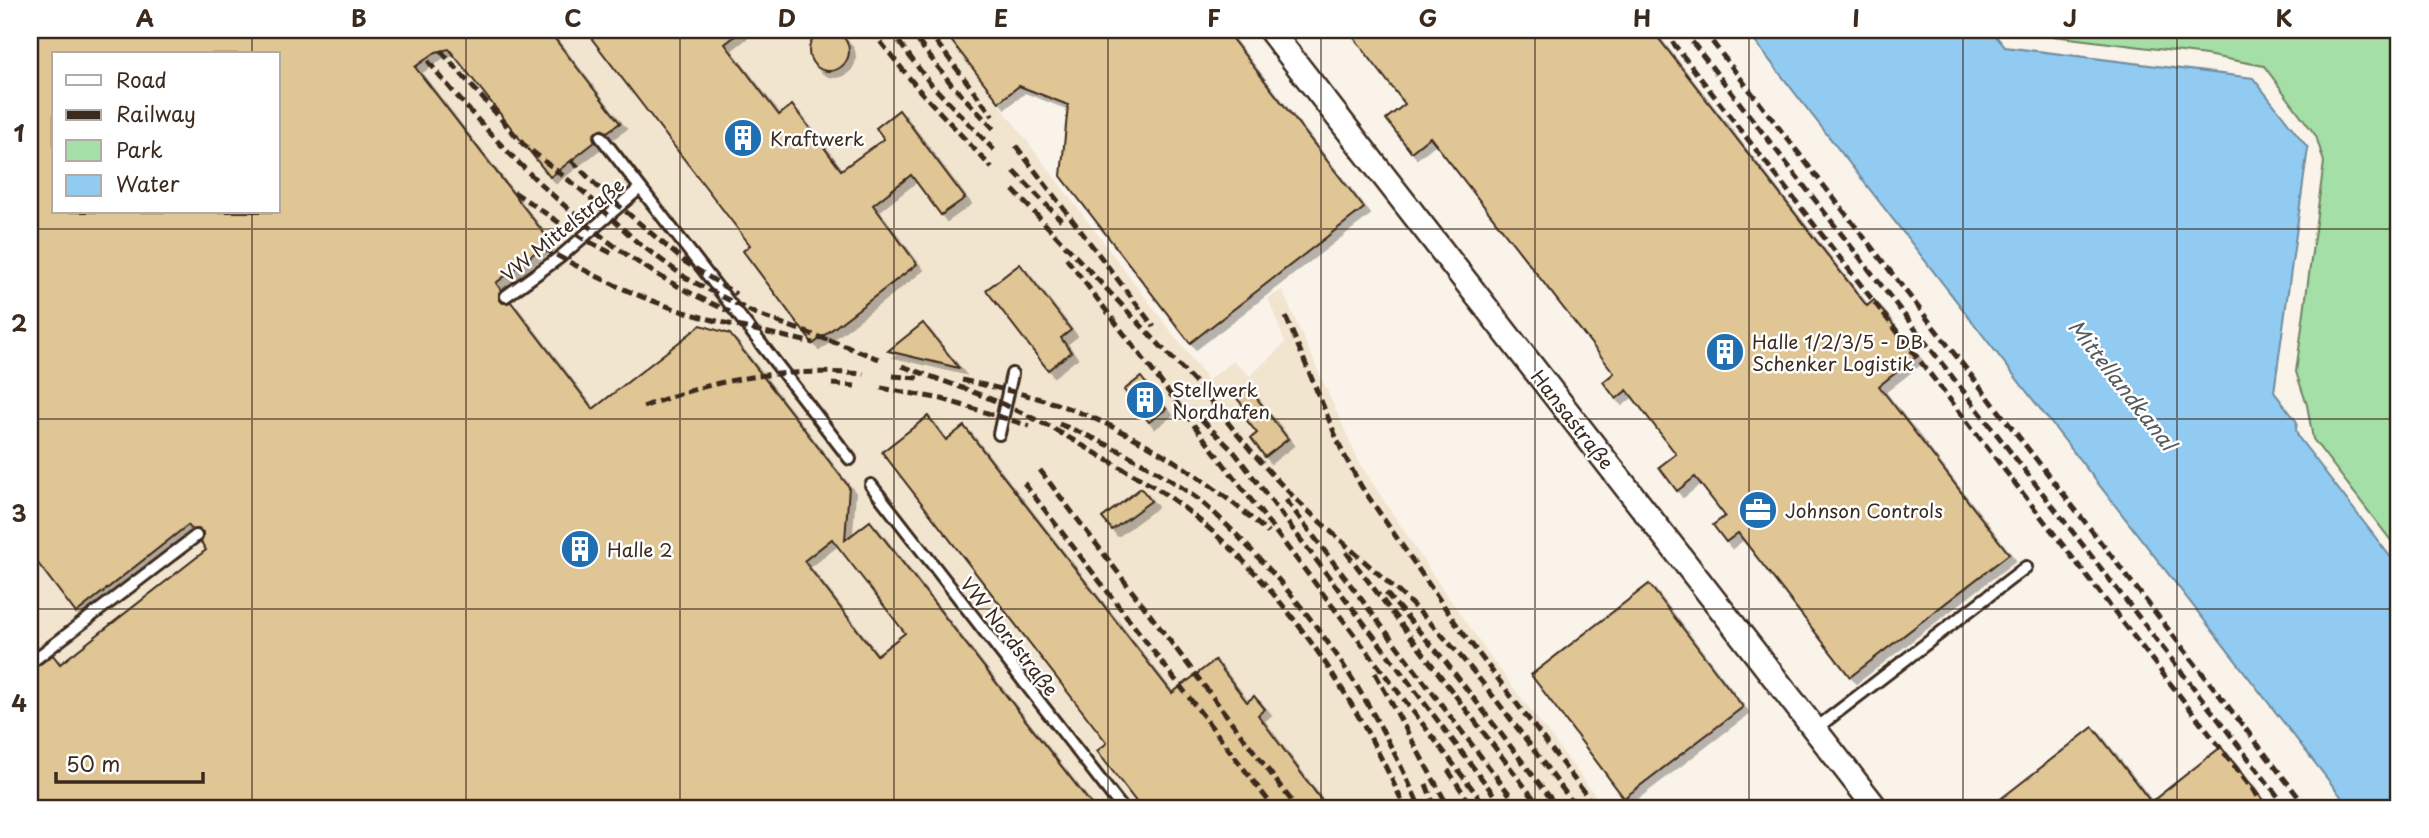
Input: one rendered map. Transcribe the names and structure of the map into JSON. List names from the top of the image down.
{
  "streets": {
    "street": ["Hansastraße"],
    "lane": ["VW Mittelstraße", "VW Nordstraße"]
  },
  "water": ["Mittellandkanal"],
  "places": {
    "building": [
      "Kraftwerk",
      "Halle 1/2/3/5 - DB Schenker Logistik",
      "Stellwerk Nordhafen",
      "Halle 2"
    ],
    "office": ["Johnson Controls"]
  },
  "legend": [
    "Road",
    "Railway",
    "Park",
    "Water"
  ],
  "scale_bar": "50 m",
  "grid": {
    "columns": [
      "A",
      "B",
      "C",
      "D",
      "E",
      "F",
      "G",
      "H",
      "I",
      "J",
      "K"
    ],
    "rows": [
      "1",
      "2",
      "3",
      "4"
    ]
  }
}
